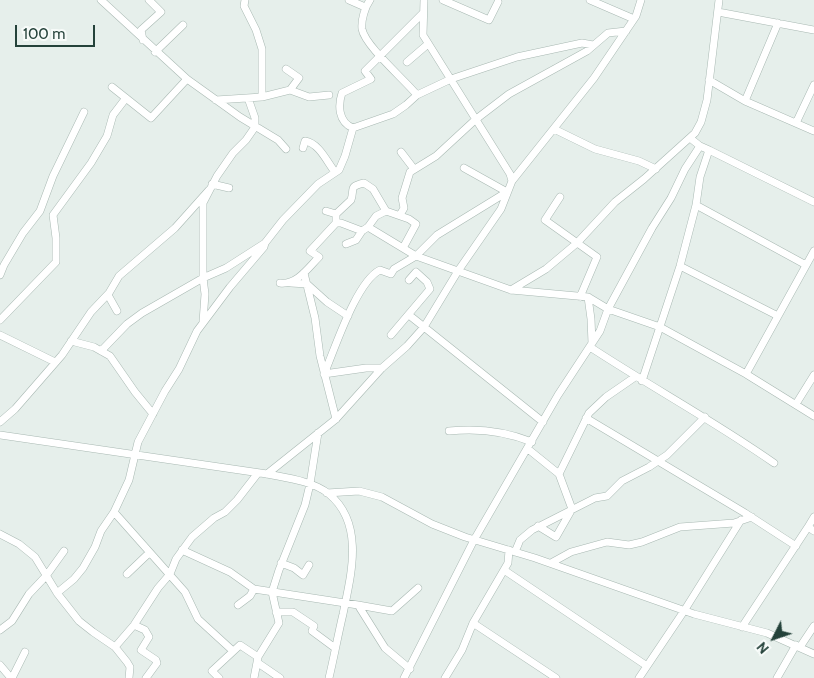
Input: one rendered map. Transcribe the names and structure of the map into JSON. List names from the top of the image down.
{
  "scale_bar": "100 m",
  "north": "bottom left"
}
